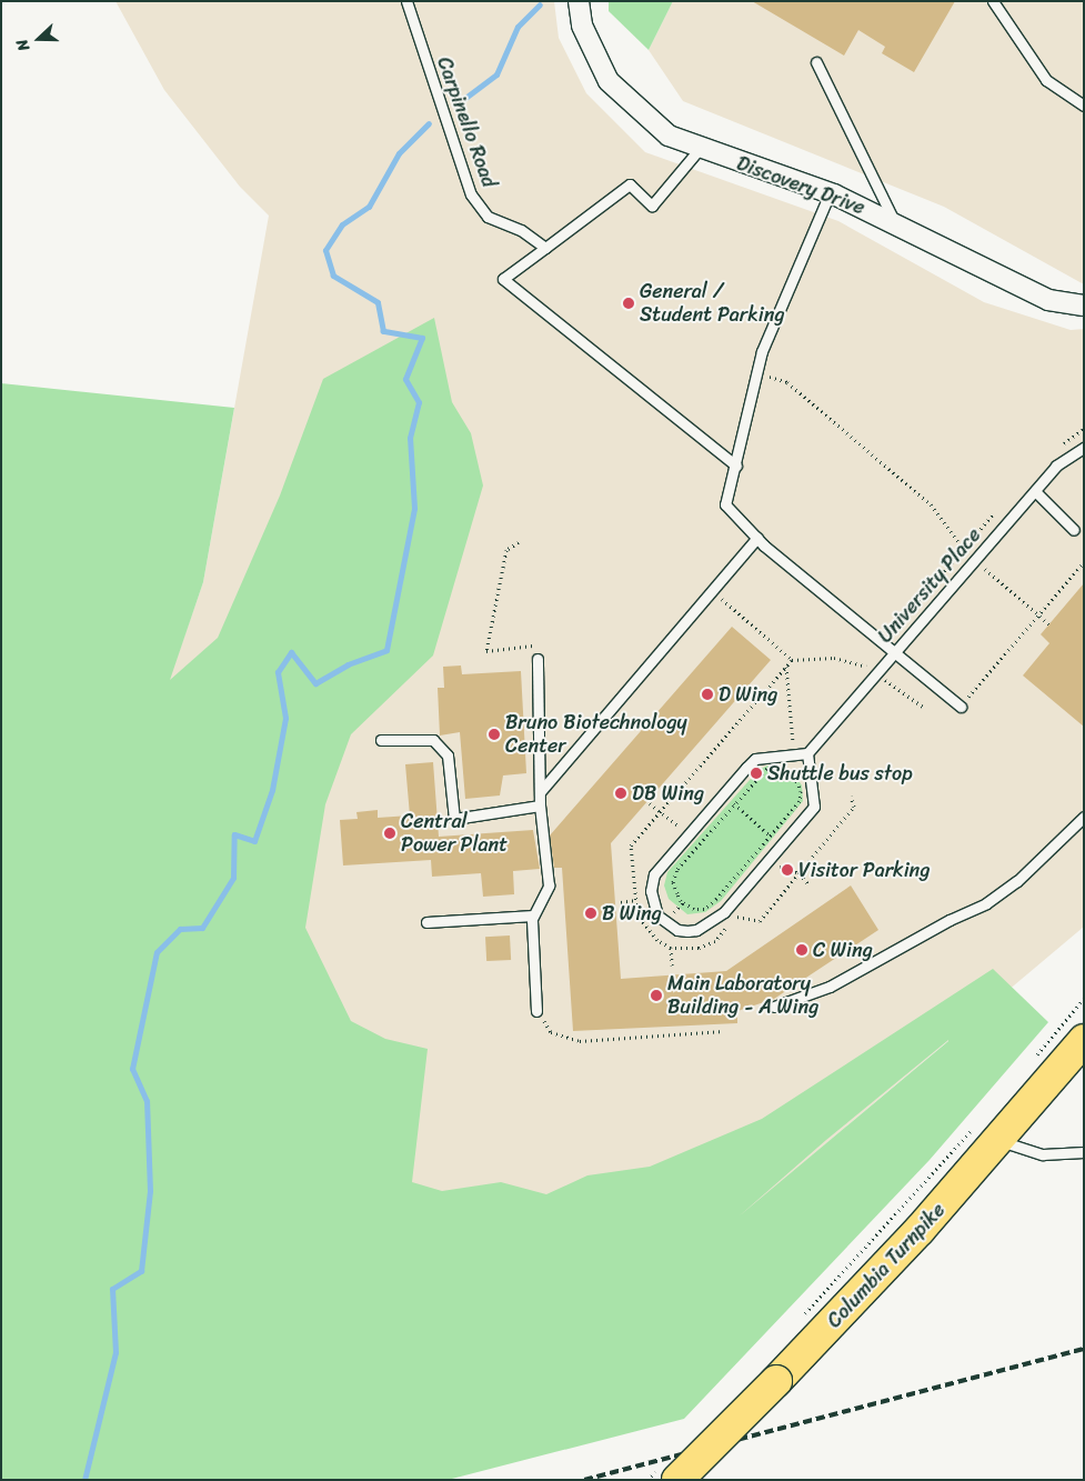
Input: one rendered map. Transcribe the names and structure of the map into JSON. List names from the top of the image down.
{
  "streets": {
    "main road": ["Columbia Turnpike"],
    "street": ["Discovery Drive"],
    "lane": ["Carpinello Road", "University Place"]
  },
  "places": [
    "General / Student Parking",
    "D Wing",
    "Bruno Biotechnology Center",
    "Shuttle bus stop",
    "DB Wing",
    "Central Power Plant",
    "Visitor Parking",
    "B Wing",
    "C Wing",
    "Main Laboratory Building - A Wing"
  ],
  "north": "left"
}
